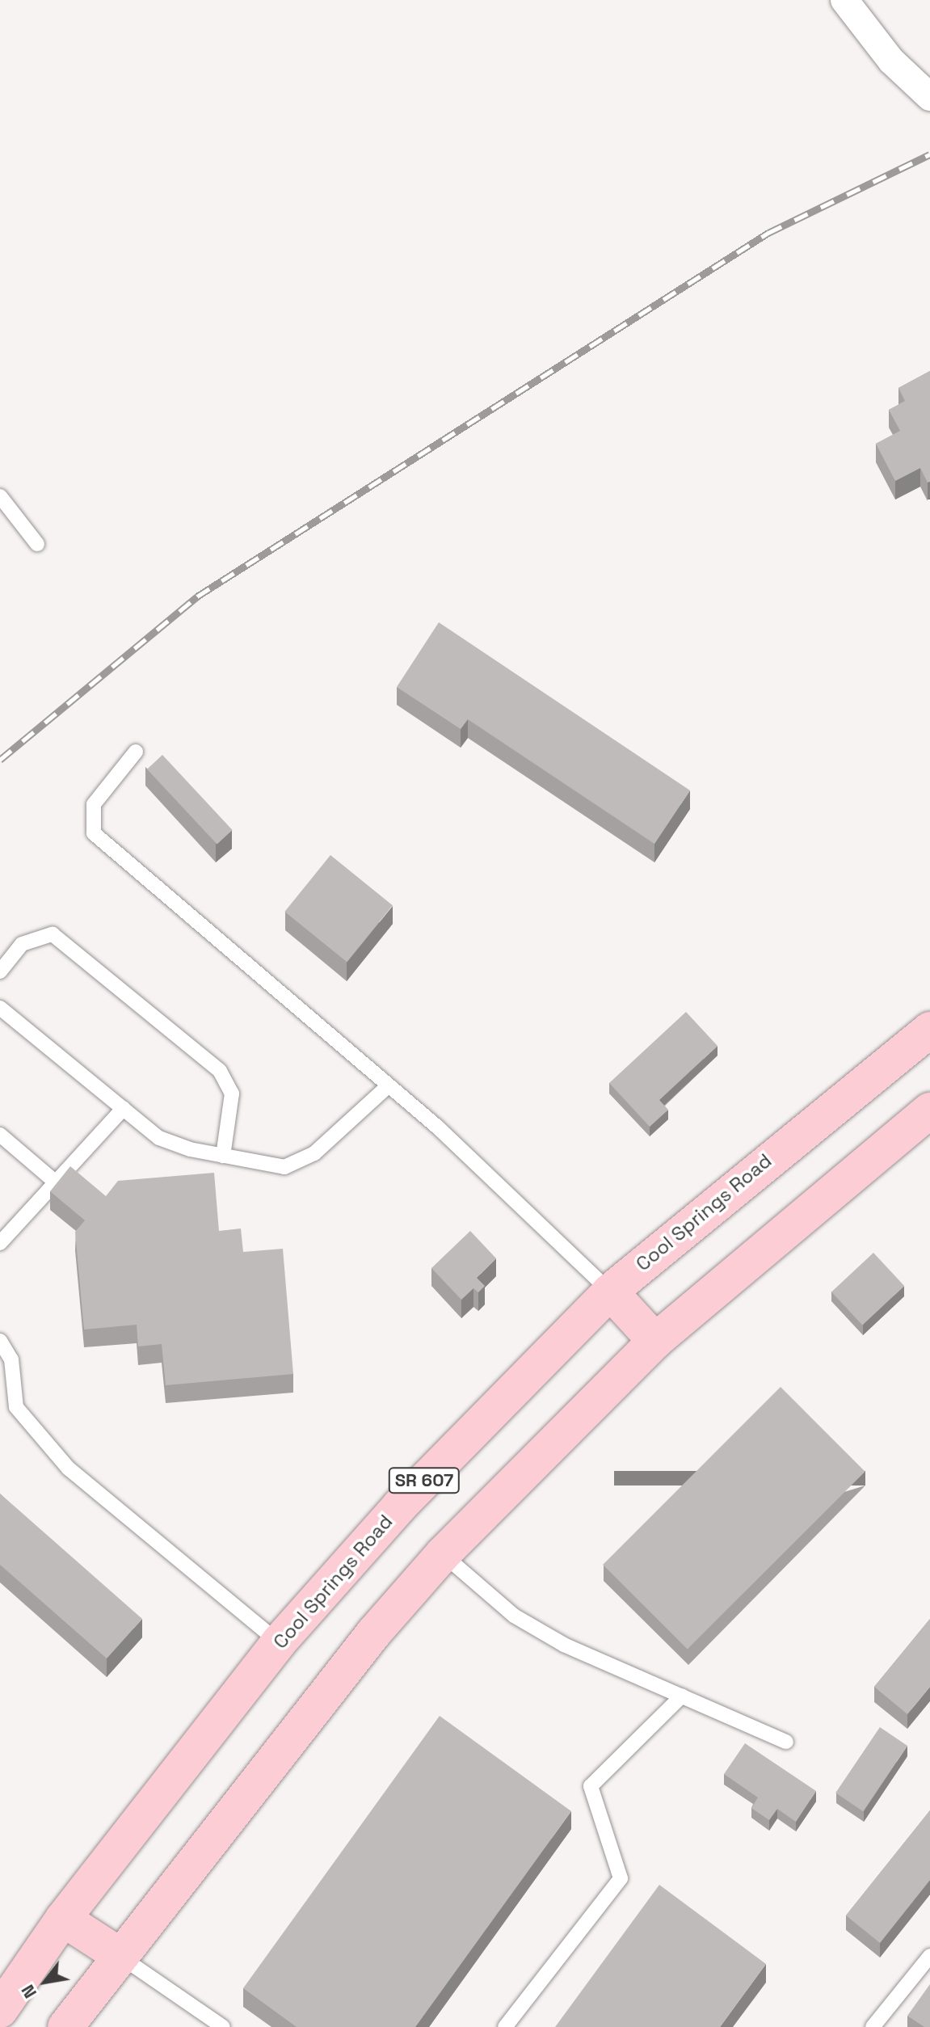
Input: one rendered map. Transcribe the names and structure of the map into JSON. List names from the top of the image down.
{
  "streets": {
    "main road": ["Cool Springs Road", "SR 607"]
  },
  "north": "bottom left"
}
